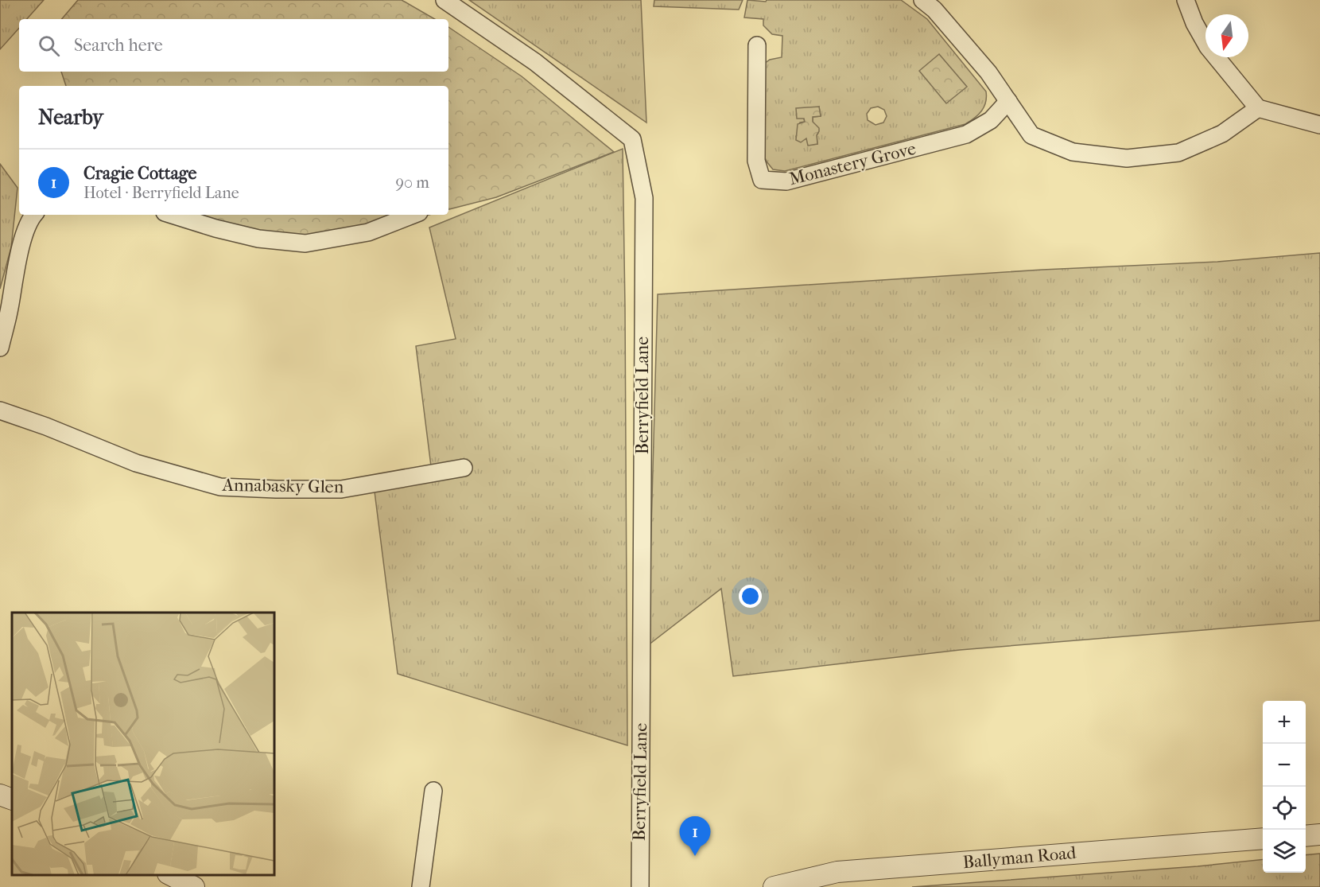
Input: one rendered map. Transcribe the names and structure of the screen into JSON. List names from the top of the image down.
{
  "streets": {
    "street": [
      "Monastery Grove",
      "Berryfield Lane",
      "Annabasky Glen",
      "Ballyman Road"
    ]
  },
  "north": "bottom",
  "page": {
    "search": "Search here",
    "heading": "Nearby",
    "list": [
      {
        "mark": "1",
        "name": "Cragie Cottage",
        "note": "Hotel · Berryfield Lane",
        "value": "90 m"
      }
    ],
    "map_buttons": ["+", "−"],
    "pins": "1"
  }
}
